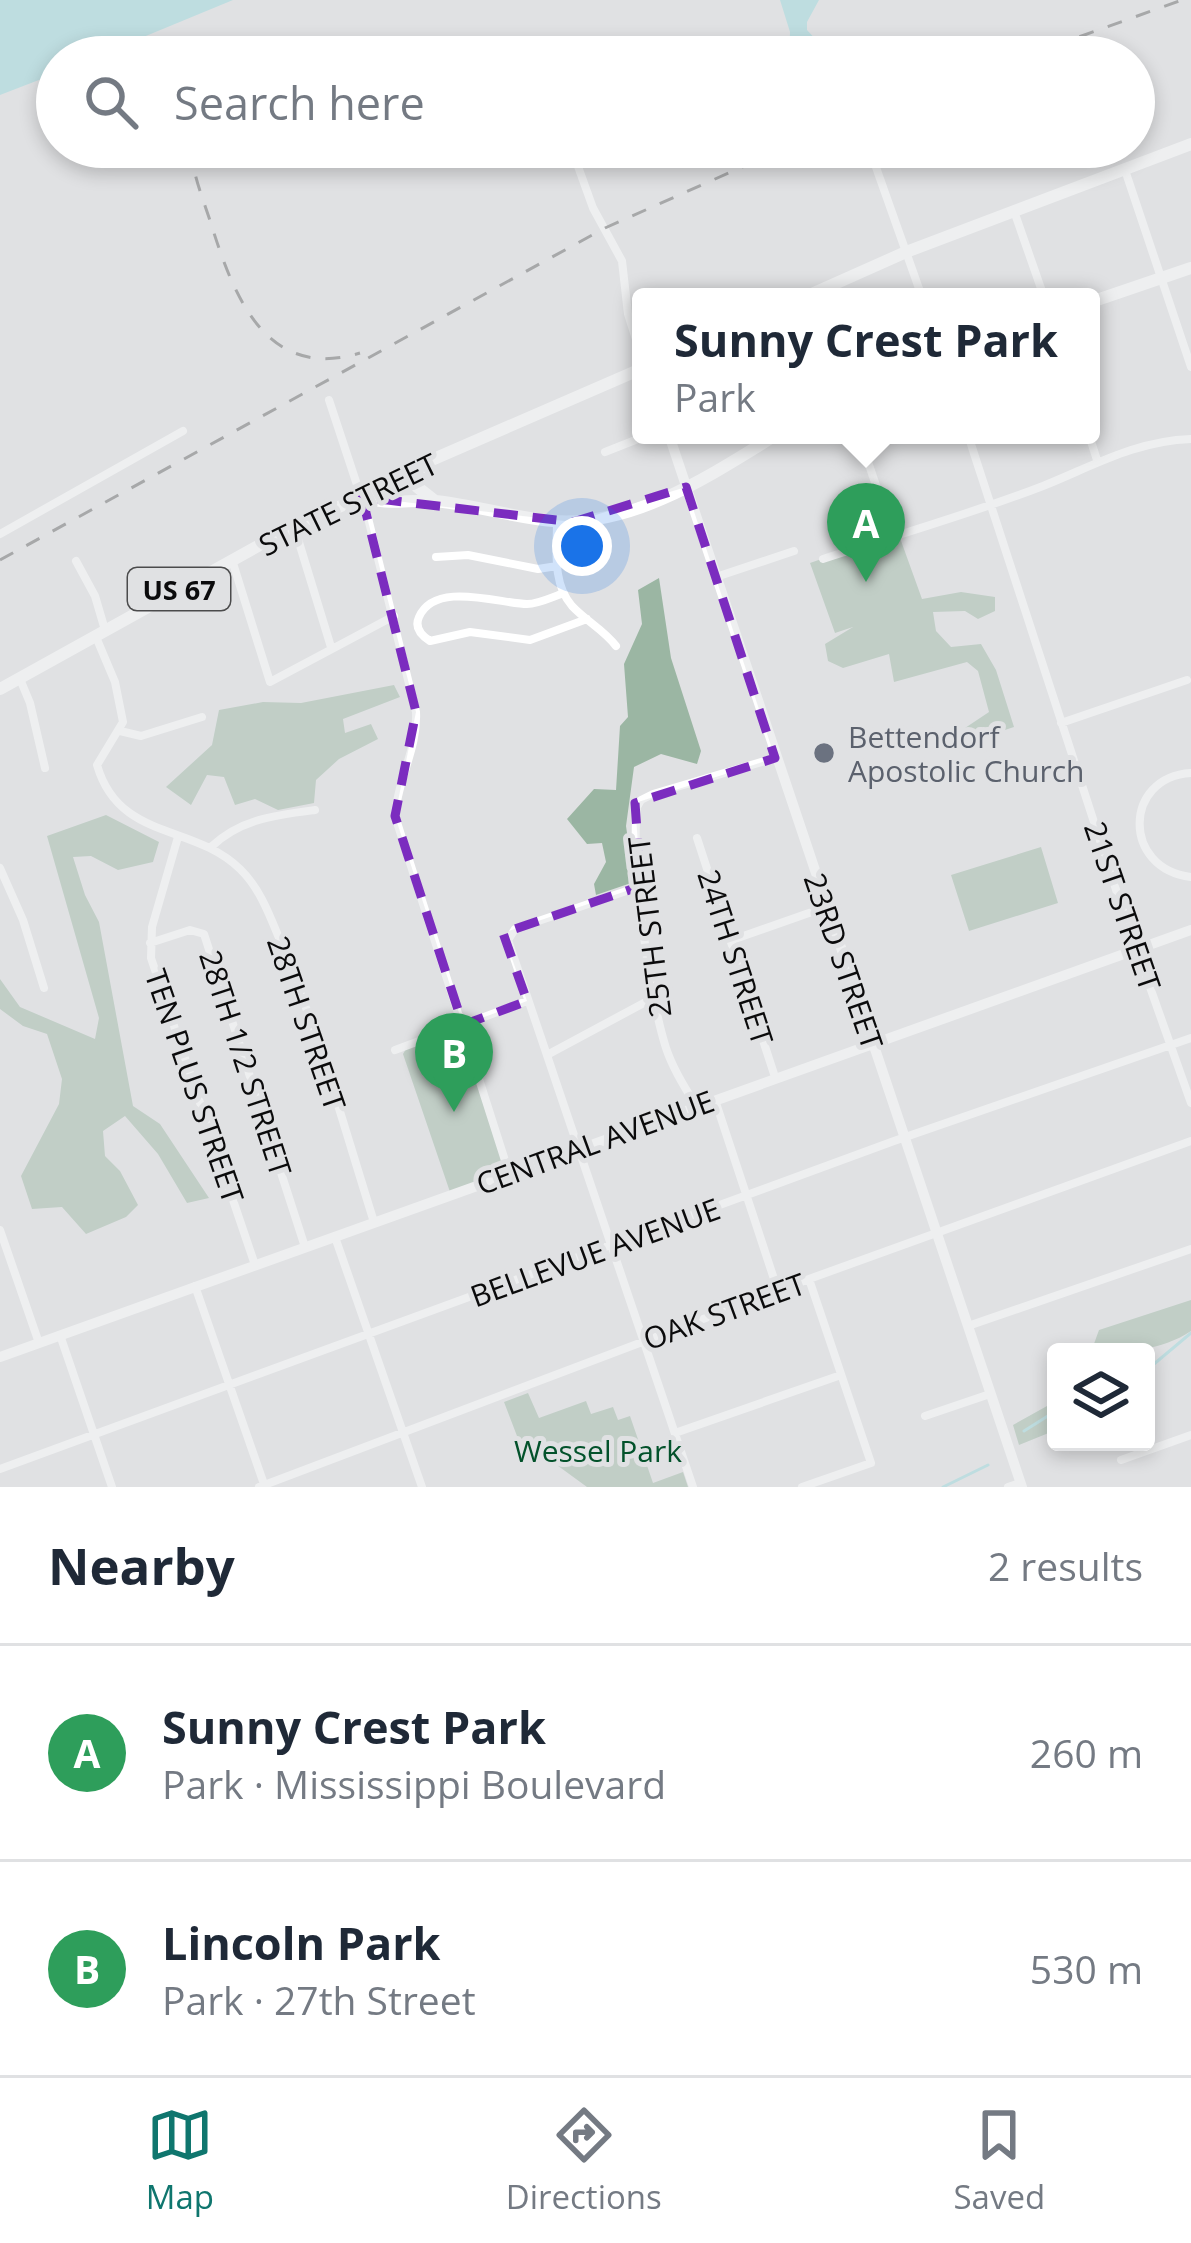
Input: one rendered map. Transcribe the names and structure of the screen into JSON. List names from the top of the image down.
{
  "streets": {
    "main road": ["STATE STREET", "US 67"],
    "street": [
      "21ST STREET",
      "25TH STREET",
      "24TH STREET",
      "23RD STREET",
      "28TH STREET",
      "28TH 1/2 STREET",
      "TEN PLUS STREET",
      "CENTRAL AVENUE",
      "BELLEVUE AVENUE",
      "OAK STREET"
    ]
  },
  "crossings": [
    ["STATE STREET", "US 67"],
    ["STATE STREET", "28TH STREET"],
    ["US 67", "23RD STREET"],
    ["21ST STREET", "CENTRAL AVENUE"],
    ["21ST STREET", "BELLEVUE AVENUE"],
    ["25TH STREET", "23RD STREET"],
    ["25TH STREET", "CENTRAL AVENUE"],
    ["24TH STREET", "CENTRAL AVENUE"],
    ["23RD STREET", "CENTRAL AVENUE"],
    ["23RD STREET", "BELLEVUE AVENUE"],
    ["23RD STREET", "OAK STREET"],
    ["28TH STREET", "TEN PLUS STREET"],
    ["28TH STREET", "CENTRAL AVENUE"],
    ["28TH 1/2 STREET", "TEN PLUS STREET"],
    ["28TH 1/2 STREET", "CENTRAL AVENUE"],
    ["TEN PLUS STREET", "CENTRAL AVENUE"]
  ],
  "parks": ["Wessel Park"],
  "places": ["Bettendorf Apostolic Church"],
  "page": {
    "search": "Search here",
    "popup": ["Sunny Crest Park", "Park"],
    "pins": ["A", "B"],
    "heading": ["Nearby", "2 results"],
    "list": [
      {
        "mark": "A",
        "name": "Sunny Crest Park",
        "note": "Park · Mississippi Boulevard",
        "value": "260 m"
      },
      {
        "mark": "B",
        "name": "Lincoln Park",
        "note": "Park · 27th Street",
        "value": "530 m"
      }
    ],
    "nav": ["Map", "Directions", "Saved"]
  }
}
